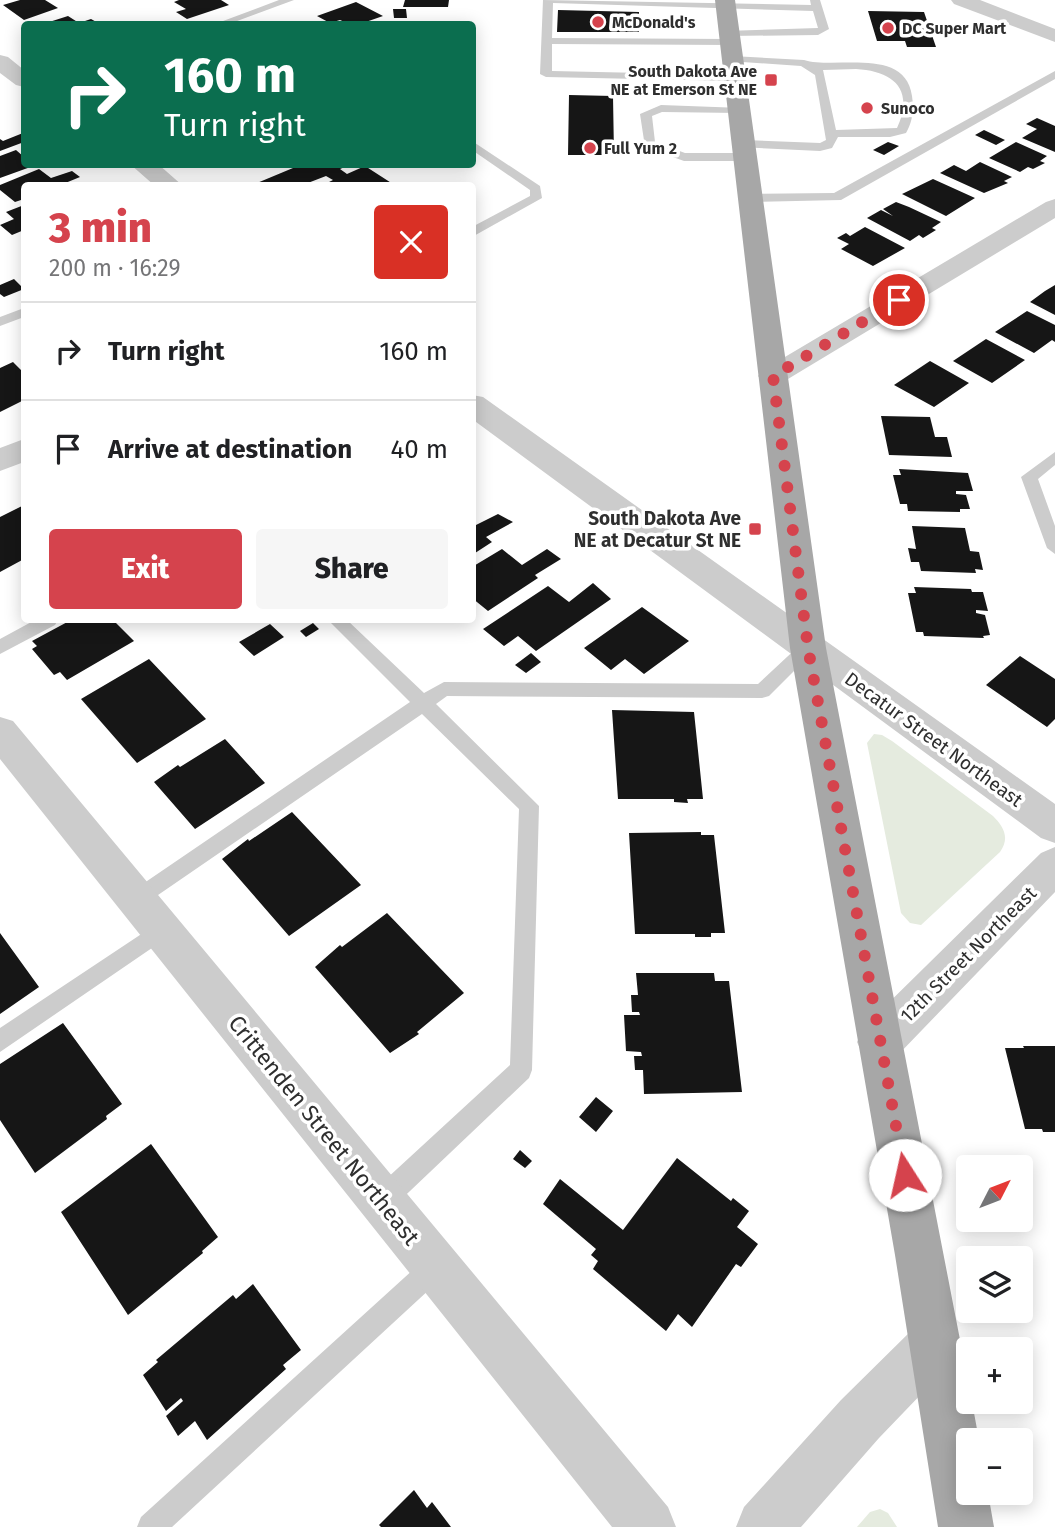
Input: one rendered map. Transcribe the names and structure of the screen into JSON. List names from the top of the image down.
{
  "streets": {
    "street": ["Decatur Street Northeast", "12th Street Northeast", "Crittenden Street Northeast"]
  },
  "places": {
    "other": [
      "McDonald's",
      "DC Super Mart",
      "Sunoco",
      "Full Yum 2"
    ],
    "transit": ["South Dakota Ave NE at Emerson St NE", "South Dakota Ave NE at Decatur St NE"]
  },
  "north": "top right",
  "page": {
    "turn": ["160 m", "Turn right"],
    "heading": ["3 min", "200 m · 16:29"],
    "list": [
      {
        "name": "Turn right",
        "value": "160 m"
      },
      {
        "name": "Arrive at destination",
        "value": "40 m"
      }
    ],
    "buttons": ["Exit", "Share"],
    "map_buttons": ["+", "−"]
  }
}
